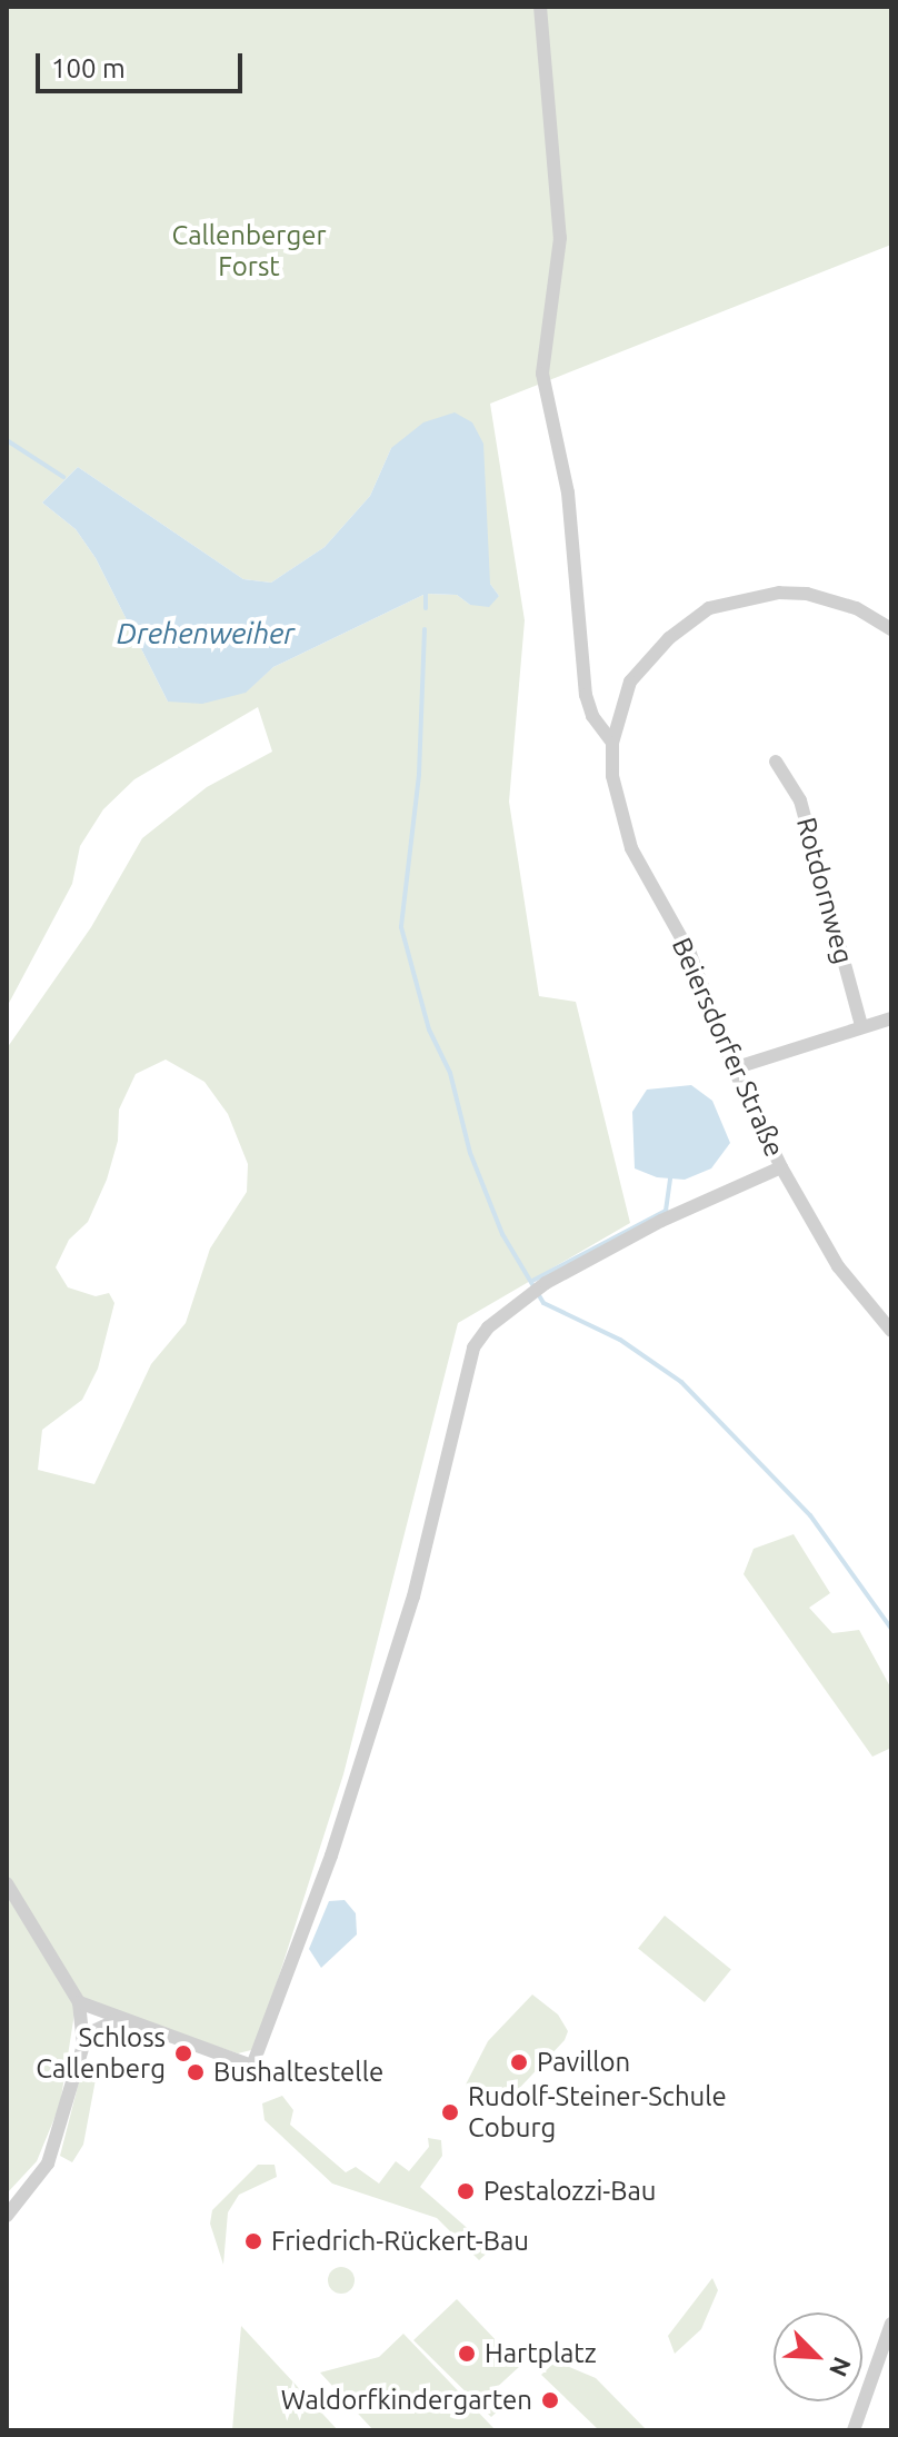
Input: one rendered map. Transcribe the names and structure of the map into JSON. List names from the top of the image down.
{
  "streets": {
    "street": ["Rotdornweg", "Beiersdorfer Straße"]
  },
  "water": ["Drehenweiher"],
  "parks": ["Callenberger Forst"],
  "places": [
    "Schloss Callenberg",
    "Pavillon",
    "Bushaltestelle",
    "Rudolf-Steiner-Schule Coburg",
    "Pestalozzi-Bau",
    "Friedrich-Rückert-Bau",
    "Hartplatz",
    "Waldorfkindergarten"
  ],
  "scale_bar": "100 m",
  "north": "bottom right"
}
